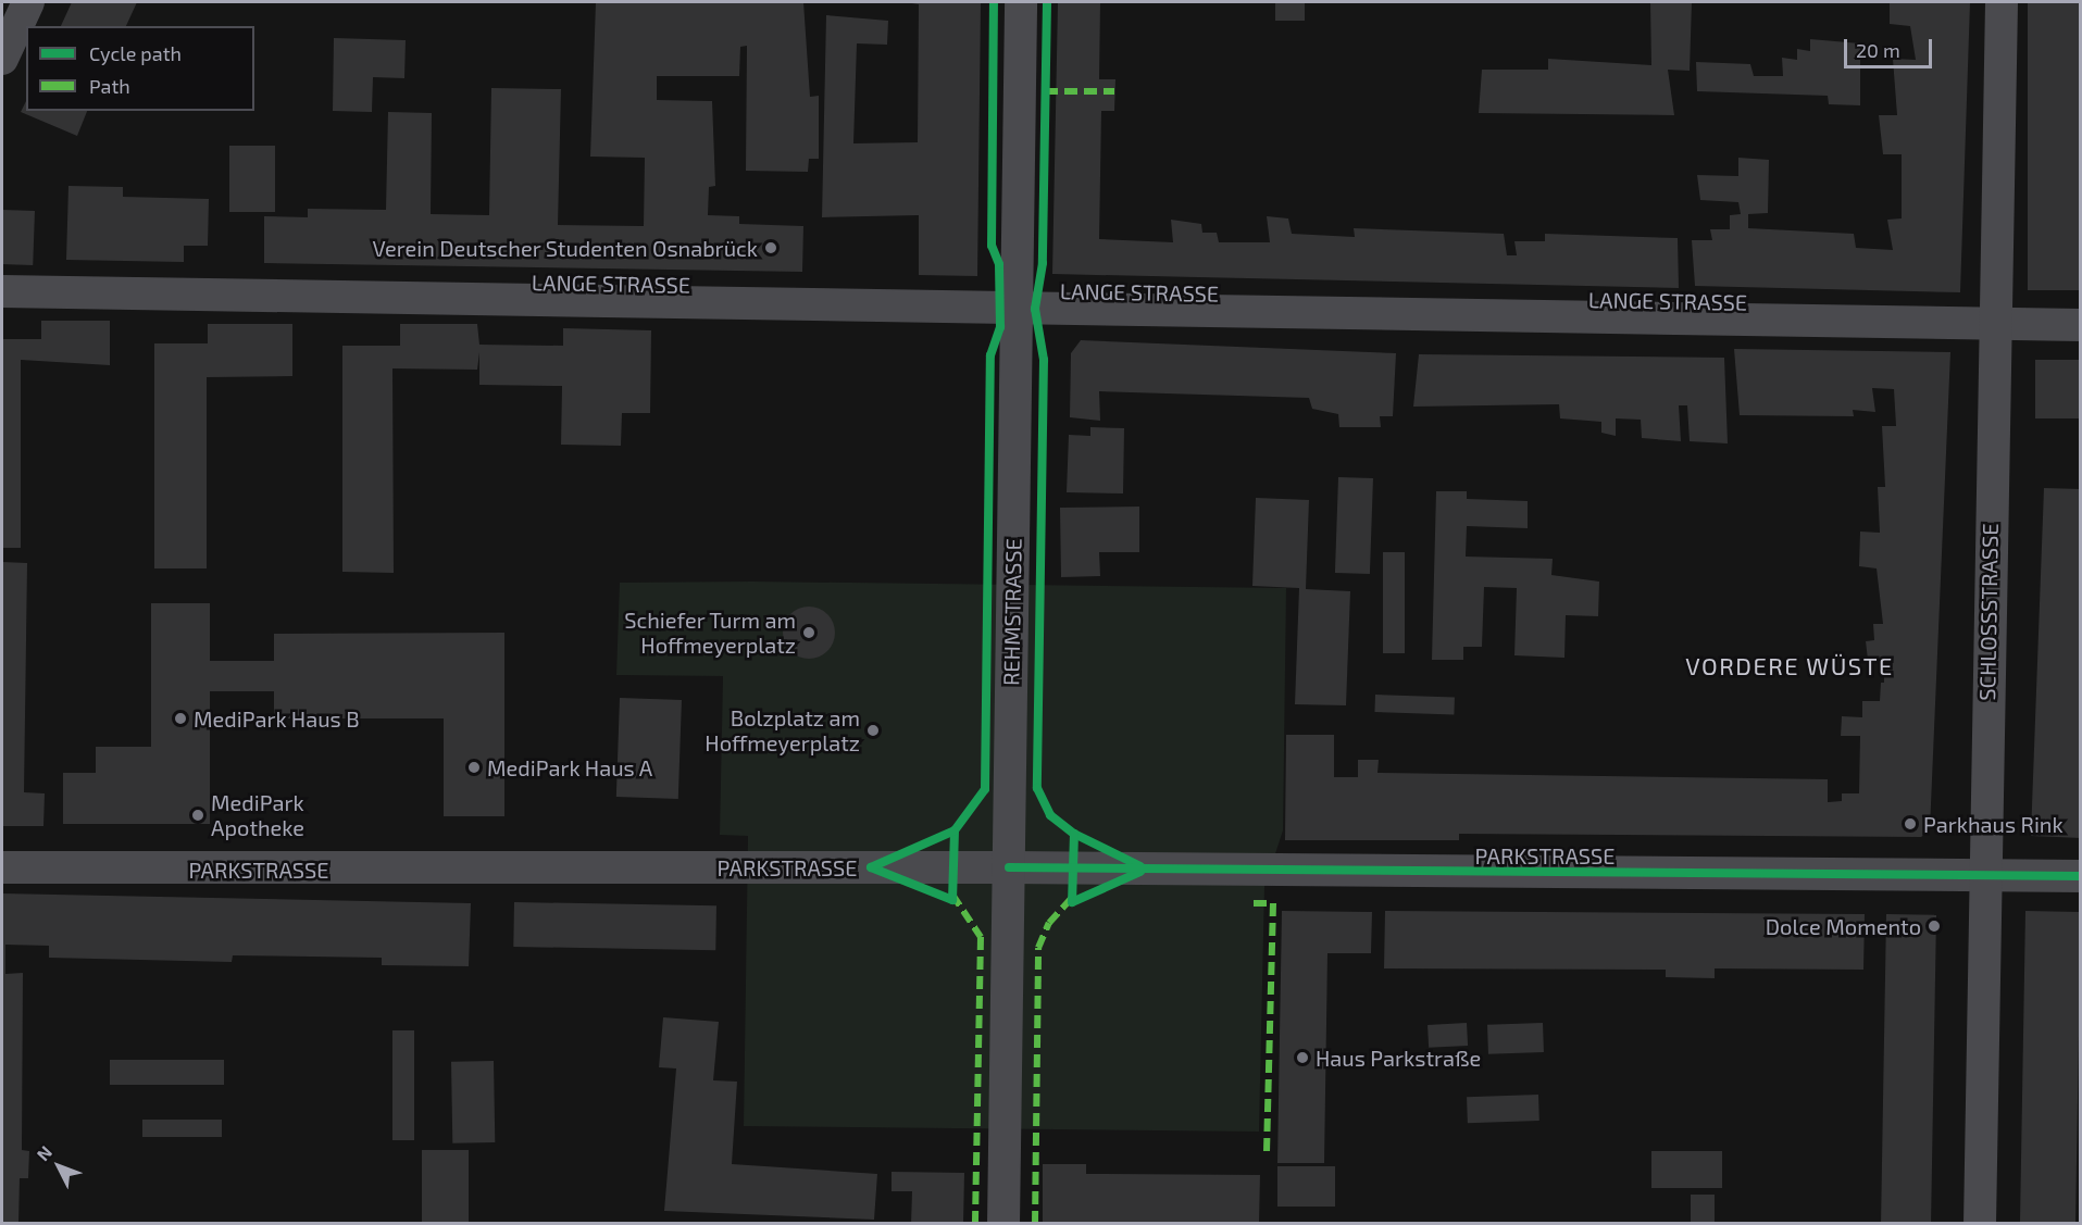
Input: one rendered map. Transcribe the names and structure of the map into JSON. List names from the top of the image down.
{
  "streets": {
    "street": [
      "LANGE STRASSE",
      "REHMSTRASSE",
      "SCHLOSSSTRASSE",
      "PARKSTRASSE"
    ]
  },
  "crossings": [
    ["LANGE STRASSE", "REHMSTRASSE"],
    ["LANGE STRASSE", "SCHLOSSSTRASSE"],
    ["REHMSTRASSE", "PARKSTRASSE"],
    ["SCHLOSSSTRASSE", "PARKSTRASSE"]
  ],
  "districts": ["VORDERE WÜSTE"],
  "places": [
    "Verein Deutscher Studenten Osnabrück",
    "Schiefer Turm am Hoffmeyerplatz",
    "MediPark Haus B",
    "Bolzplatz am Hoffmeyerplatz",
    "MediPark Haus A",
    "MediPark Apotheke",
    "Parkhaus Rink",
    "Dolce Momento",
    "Haus Parkstraße"
  ],
  "legend": ["Cycle path", "Path"],
  "scale_bar": "20 m",
  "north": "top left"
}
